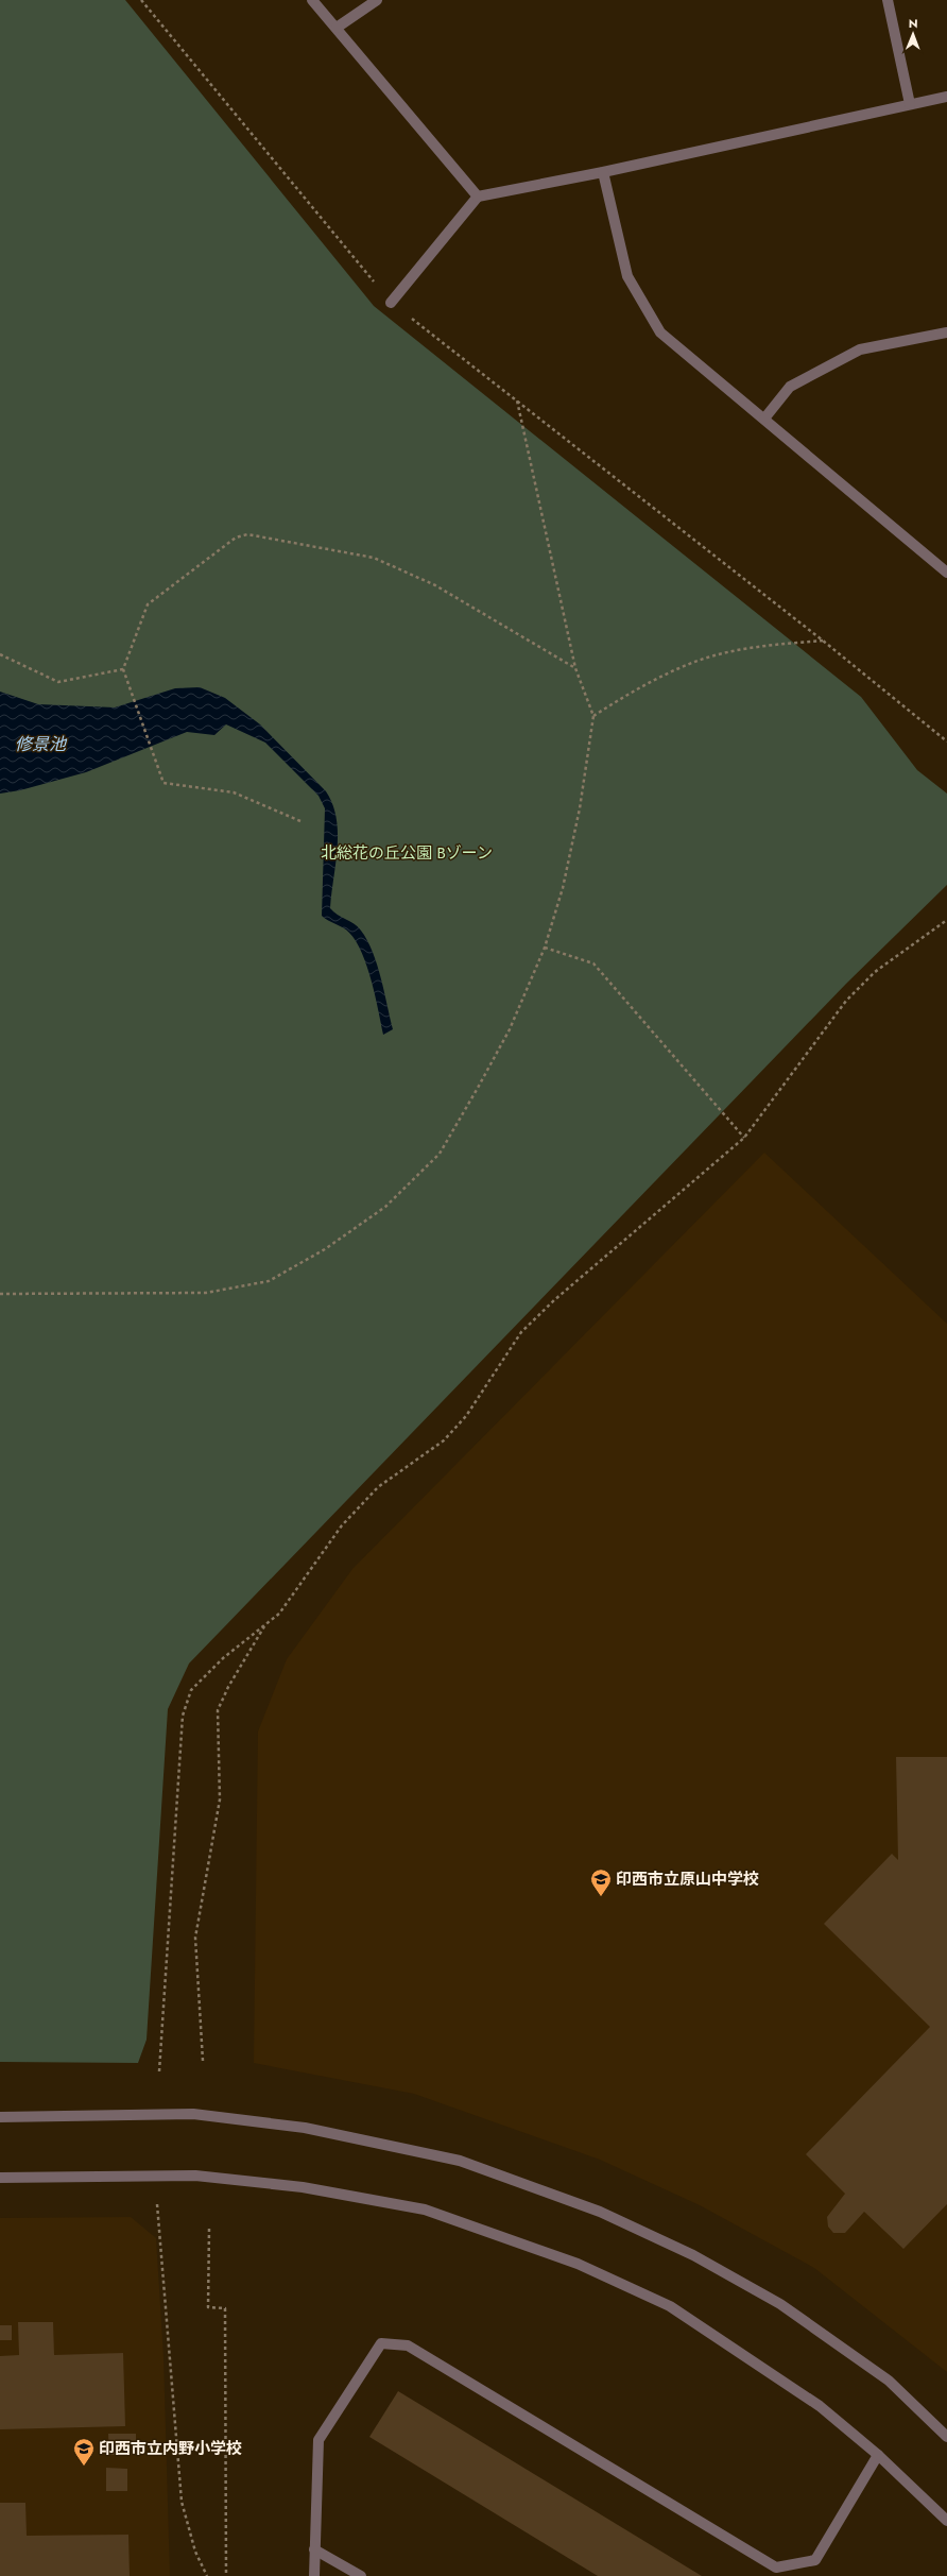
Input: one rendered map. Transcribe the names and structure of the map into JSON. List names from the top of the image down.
{
  "water": ["修景池"],
  "parks": ["北総花の丘公園 Bゾーン"],
  "places": {
    "school or university": ["印西市立原山中学校", "印西市立内野小学校"]
  },
  "north": "top"
}
